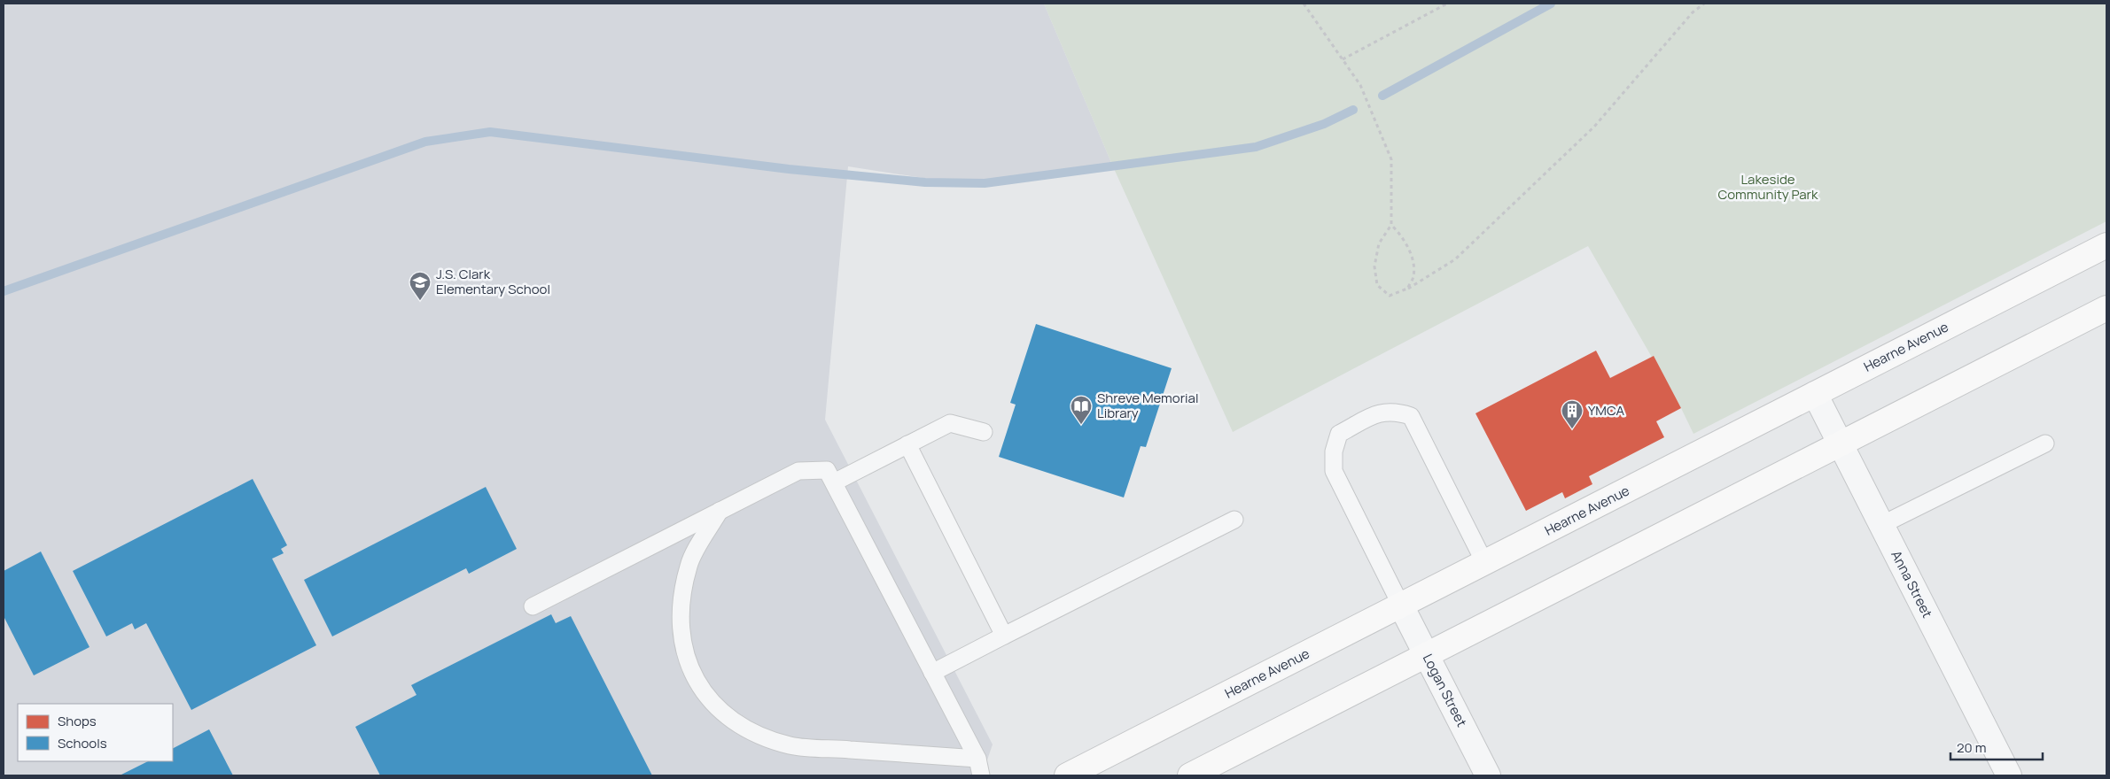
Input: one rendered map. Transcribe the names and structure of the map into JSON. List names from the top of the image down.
{
  "streets": {
    "main road": ["Hearne Avenue"],
    "street": ["Anna Street", "Logan Street"]
  },
  "crossings": [
    ["Hearne Avenue", "Anna Street"],
    ["Hearne Avenue", "Logan Street"]
  ],
  "parks": ["Lakeside Community Park"],
  "places": {
    "school or university": ["J.S. Clark Elementary School"],
    "library": ["Shreve Memorial Library"],
    "building": ["YMCA"]
  },
  "legend": ["Shops", "Schools"],
  "scale_bar": "20 m"
}
